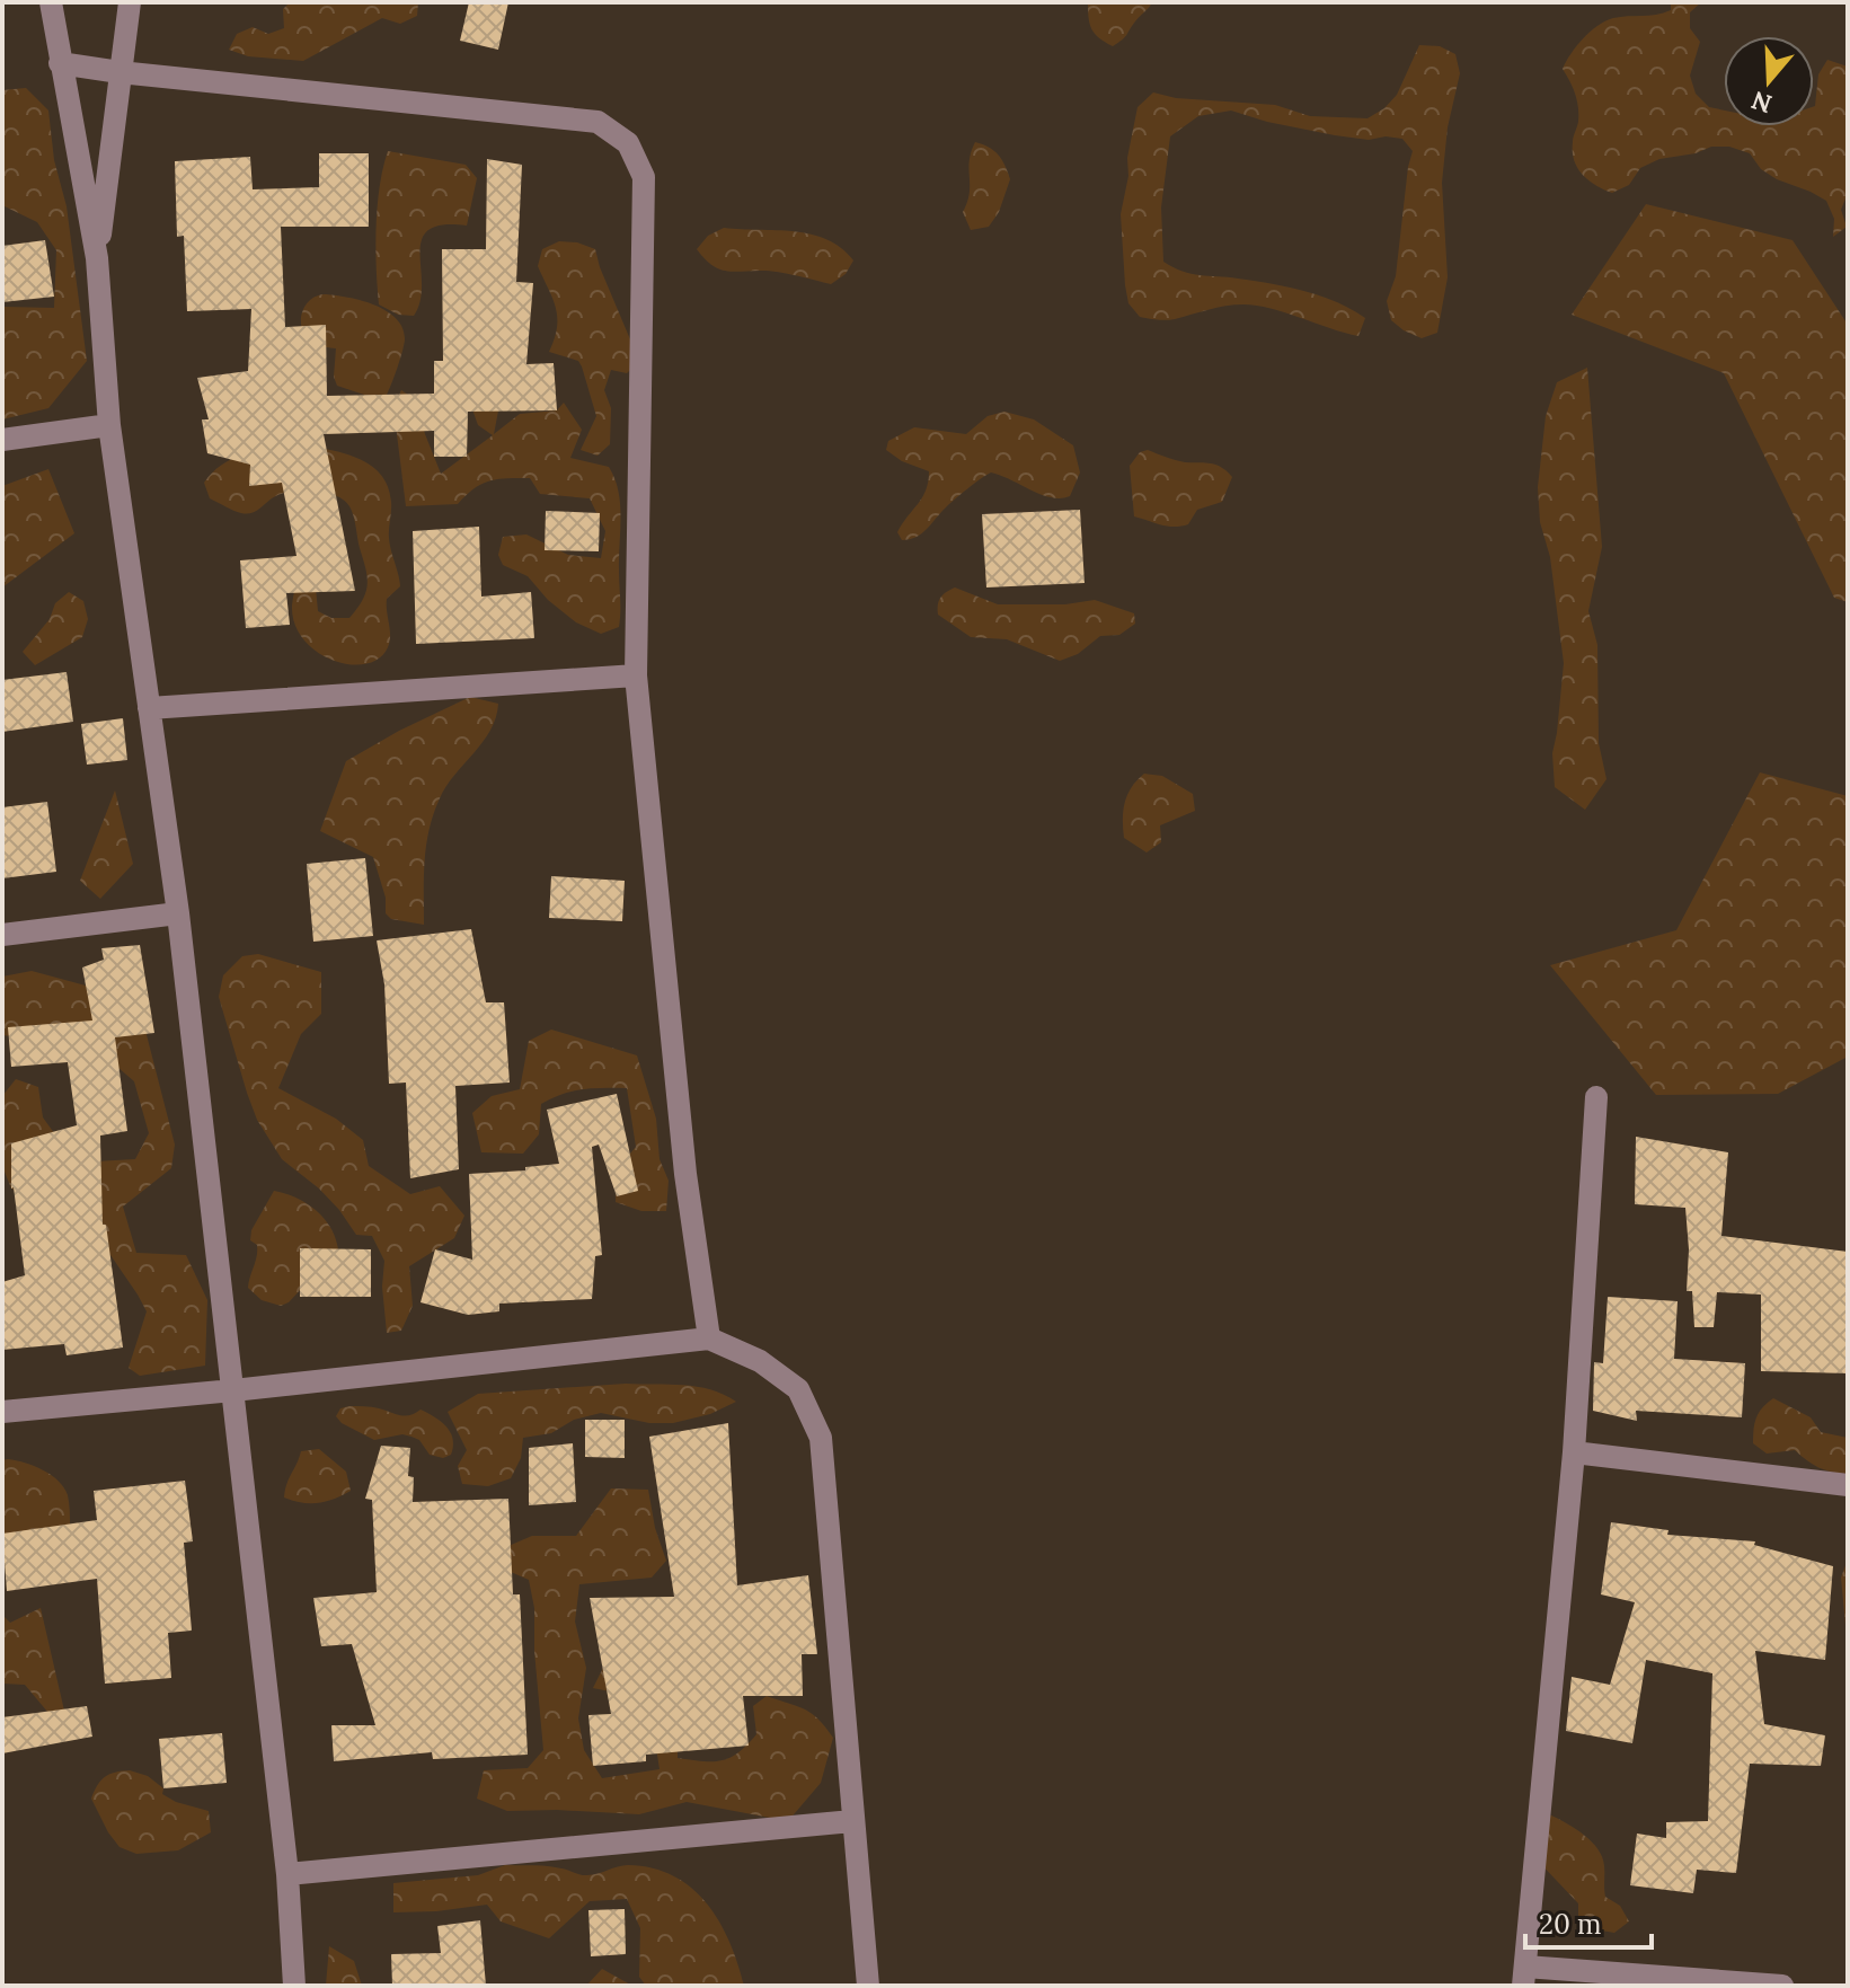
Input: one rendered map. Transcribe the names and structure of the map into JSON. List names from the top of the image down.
{
  "scale_bar": "20 m",
  "north": "bottom"
}
